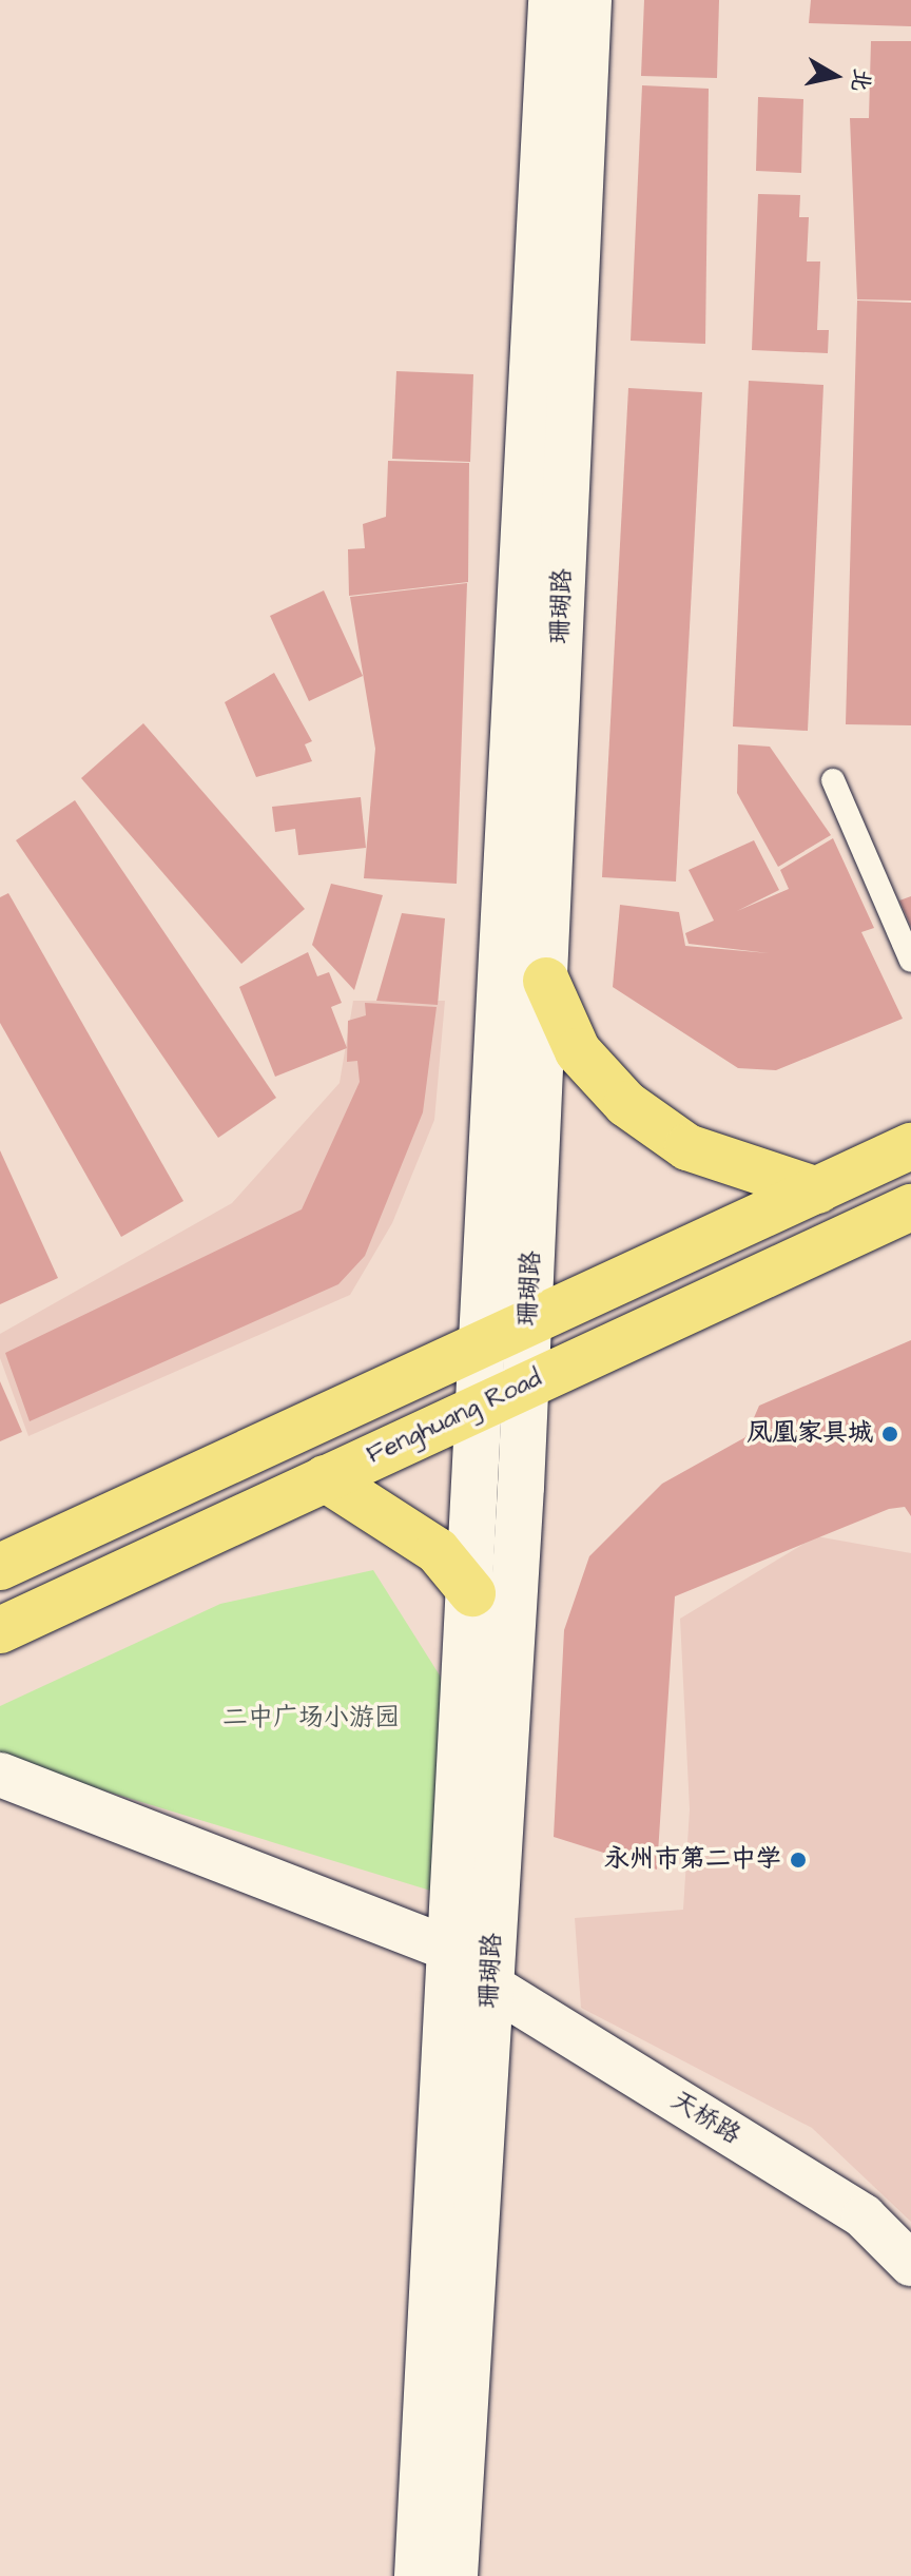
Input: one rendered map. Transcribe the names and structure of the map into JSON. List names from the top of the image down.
{
  "streets": {
    "main road": ["珊瑚路", "Fenghuang Road"],
    "street": ["天桥路"]
  },
  "crossings": [
    ["珊瑚路", "Fenghuang Road"],
    ["珊瑚路", "天桥路"]
  ],
  "parks": ["二中广场小游园"],
  "places": ["凤凰家具城", "永州市第二中学"],
  "north": "right"
}
